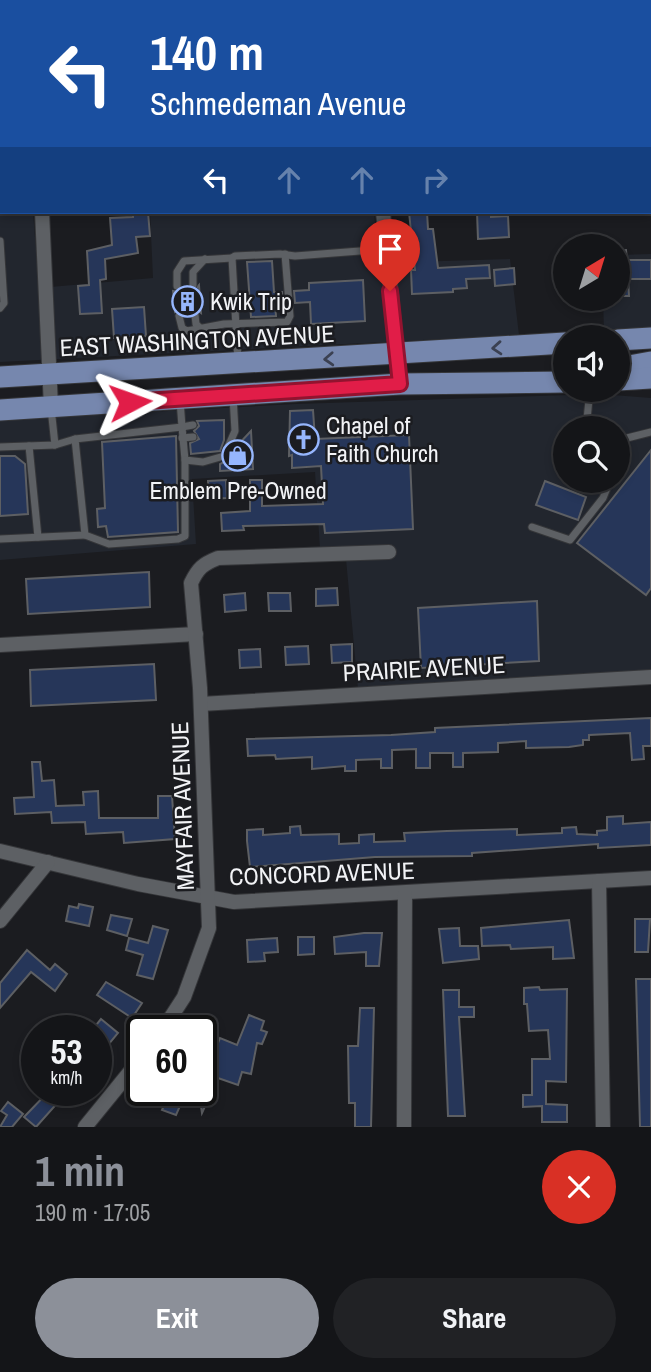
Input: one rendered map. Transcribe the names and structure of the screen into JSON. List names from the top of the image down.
{
  "streets": {
    "main road": ["EAST WASHINGTON AVENUE"],
    "street": ["PRAIRIE AVENUE", "MAYFAIR AVENUE", "CONCORD AVENUE"]
  },
  "crossings": [
    ["PRAIRIE AVENUE", "MAYFAIR AVENUE"],
    ["MAYFAIR AVENUE", "CONCORD AVENUE"]
  ],
  "places": {
    "building": ["Kwik Trip"],
    "church": ["Chapel of Faith Church"],
    "shop": ["Emblem Pre-Owned"]
  },
  "north": "top right",
  "page": {
    "turn": ["140 m", "Schmedeman Avenue"],
    "speed": "53 km/h",
    "limit": "60",
    "heading": ["1 min", "190 m · 17:05"],
    "buttons": ["Exit", "Share"]
  }
}
